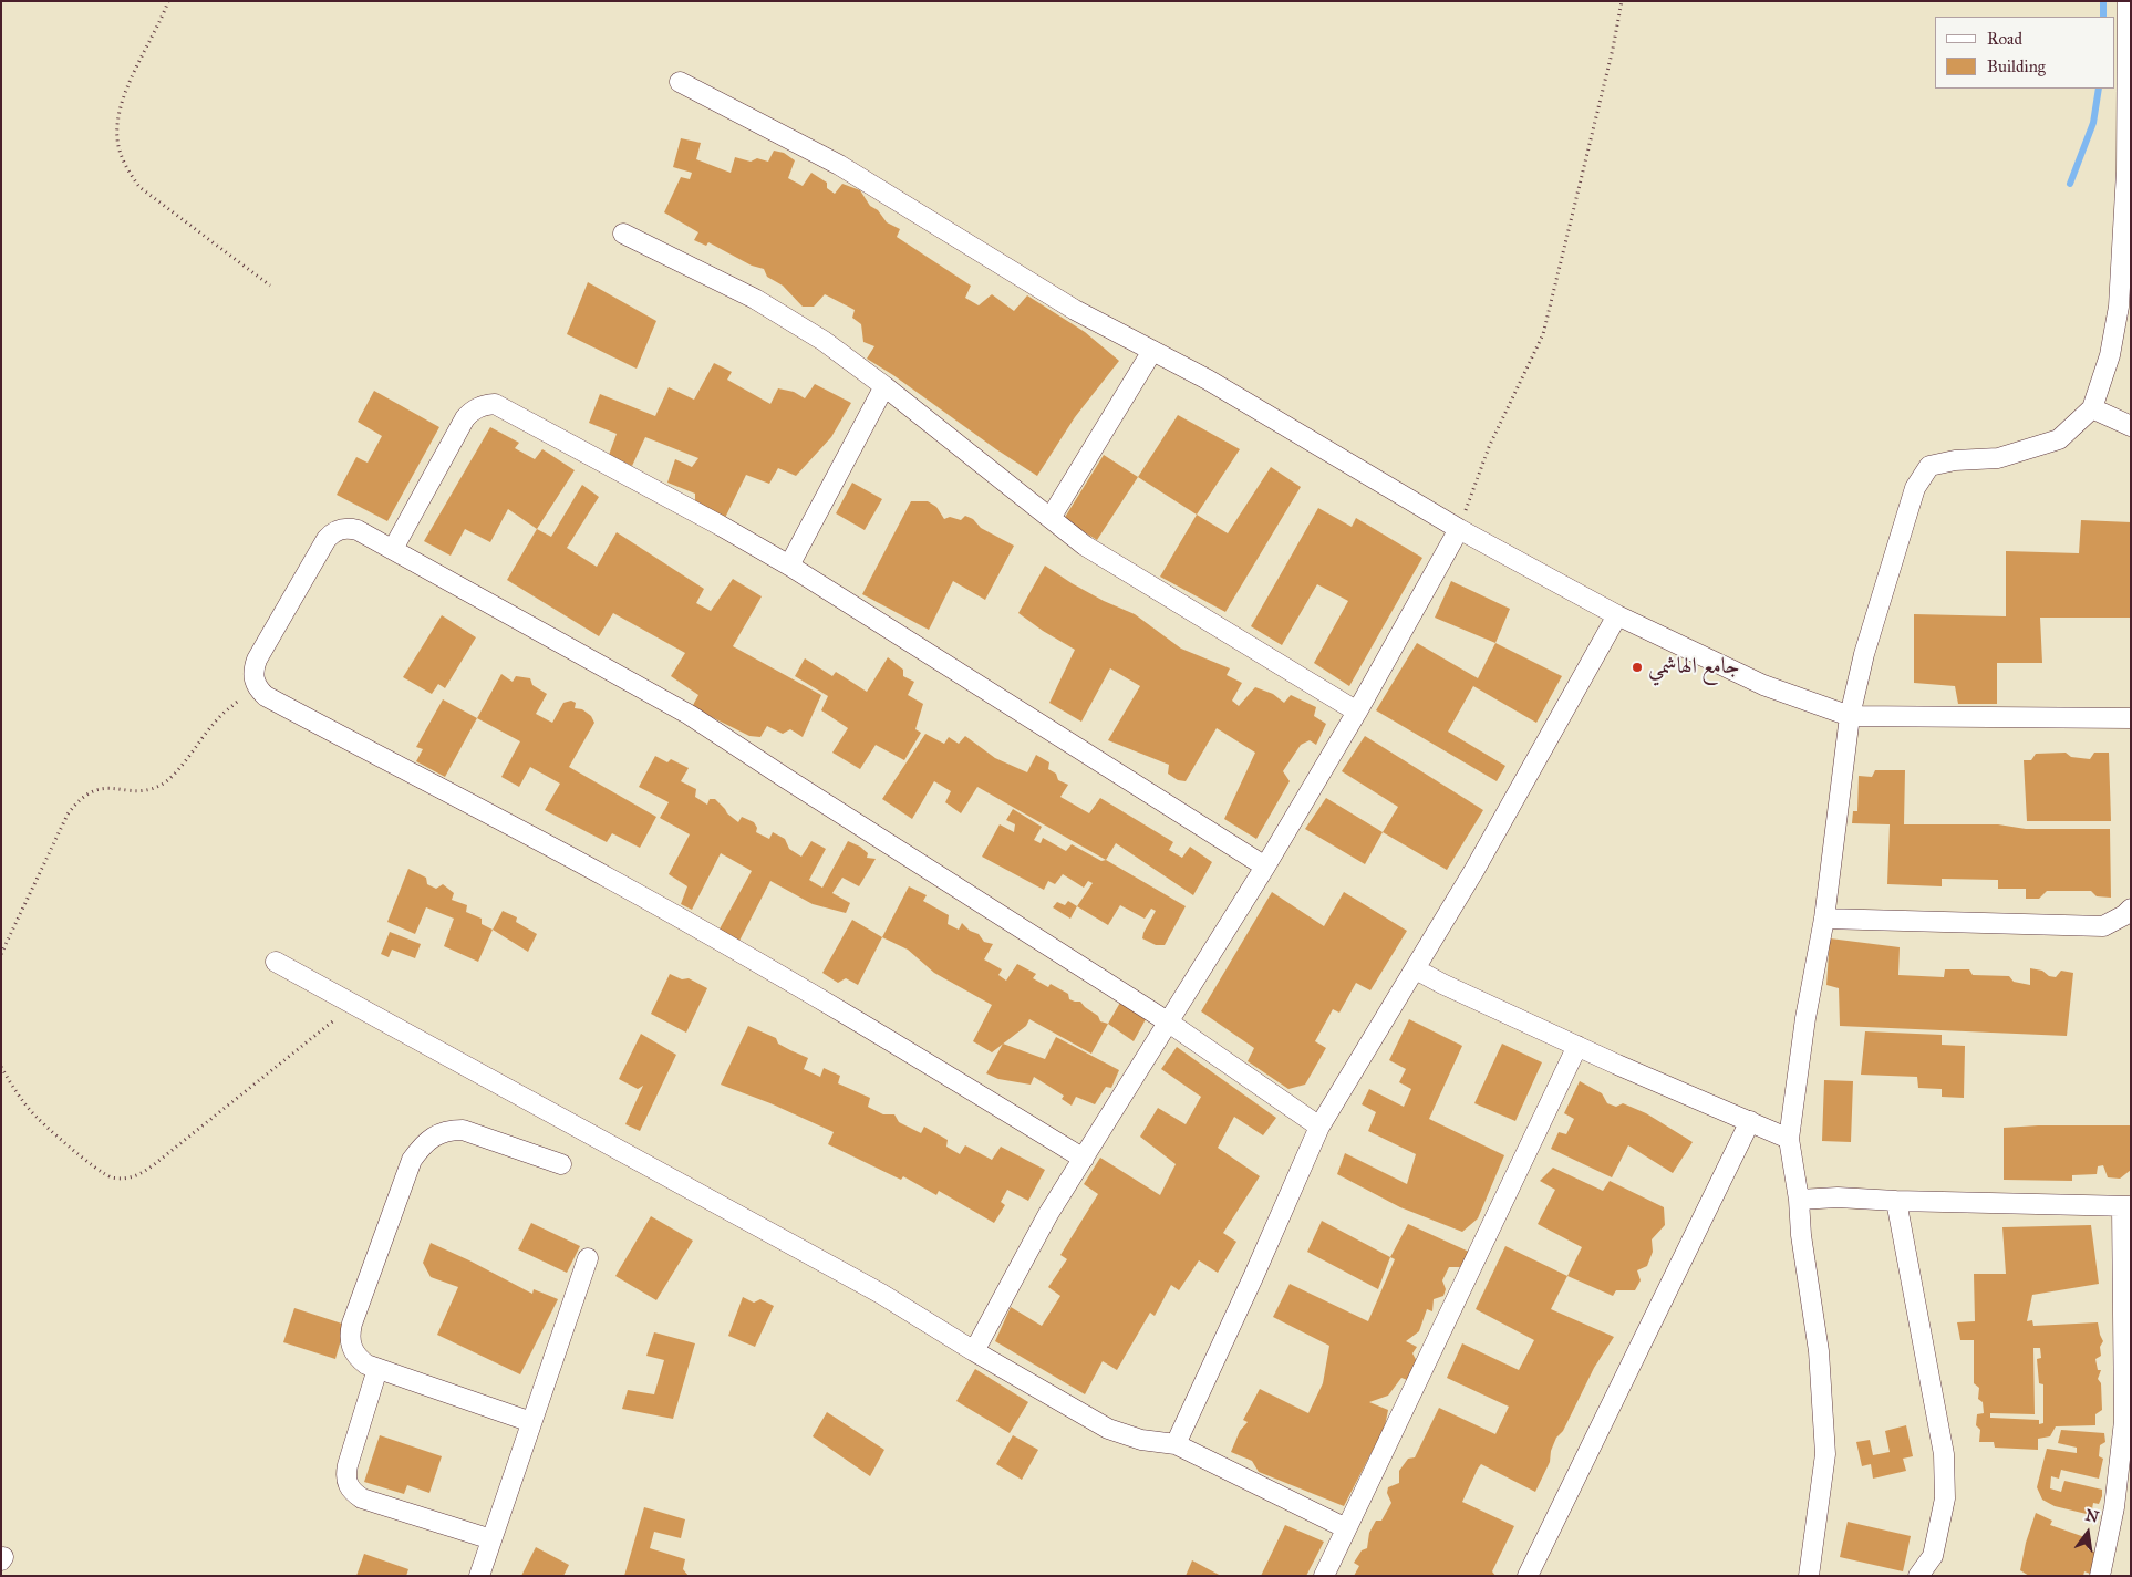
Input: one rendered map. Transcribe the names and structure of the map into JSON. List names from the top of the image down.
{
  "places": ["جامع الهاشمي"],
  "legend": ["Road", "Building"],
  "north": "top"
}
